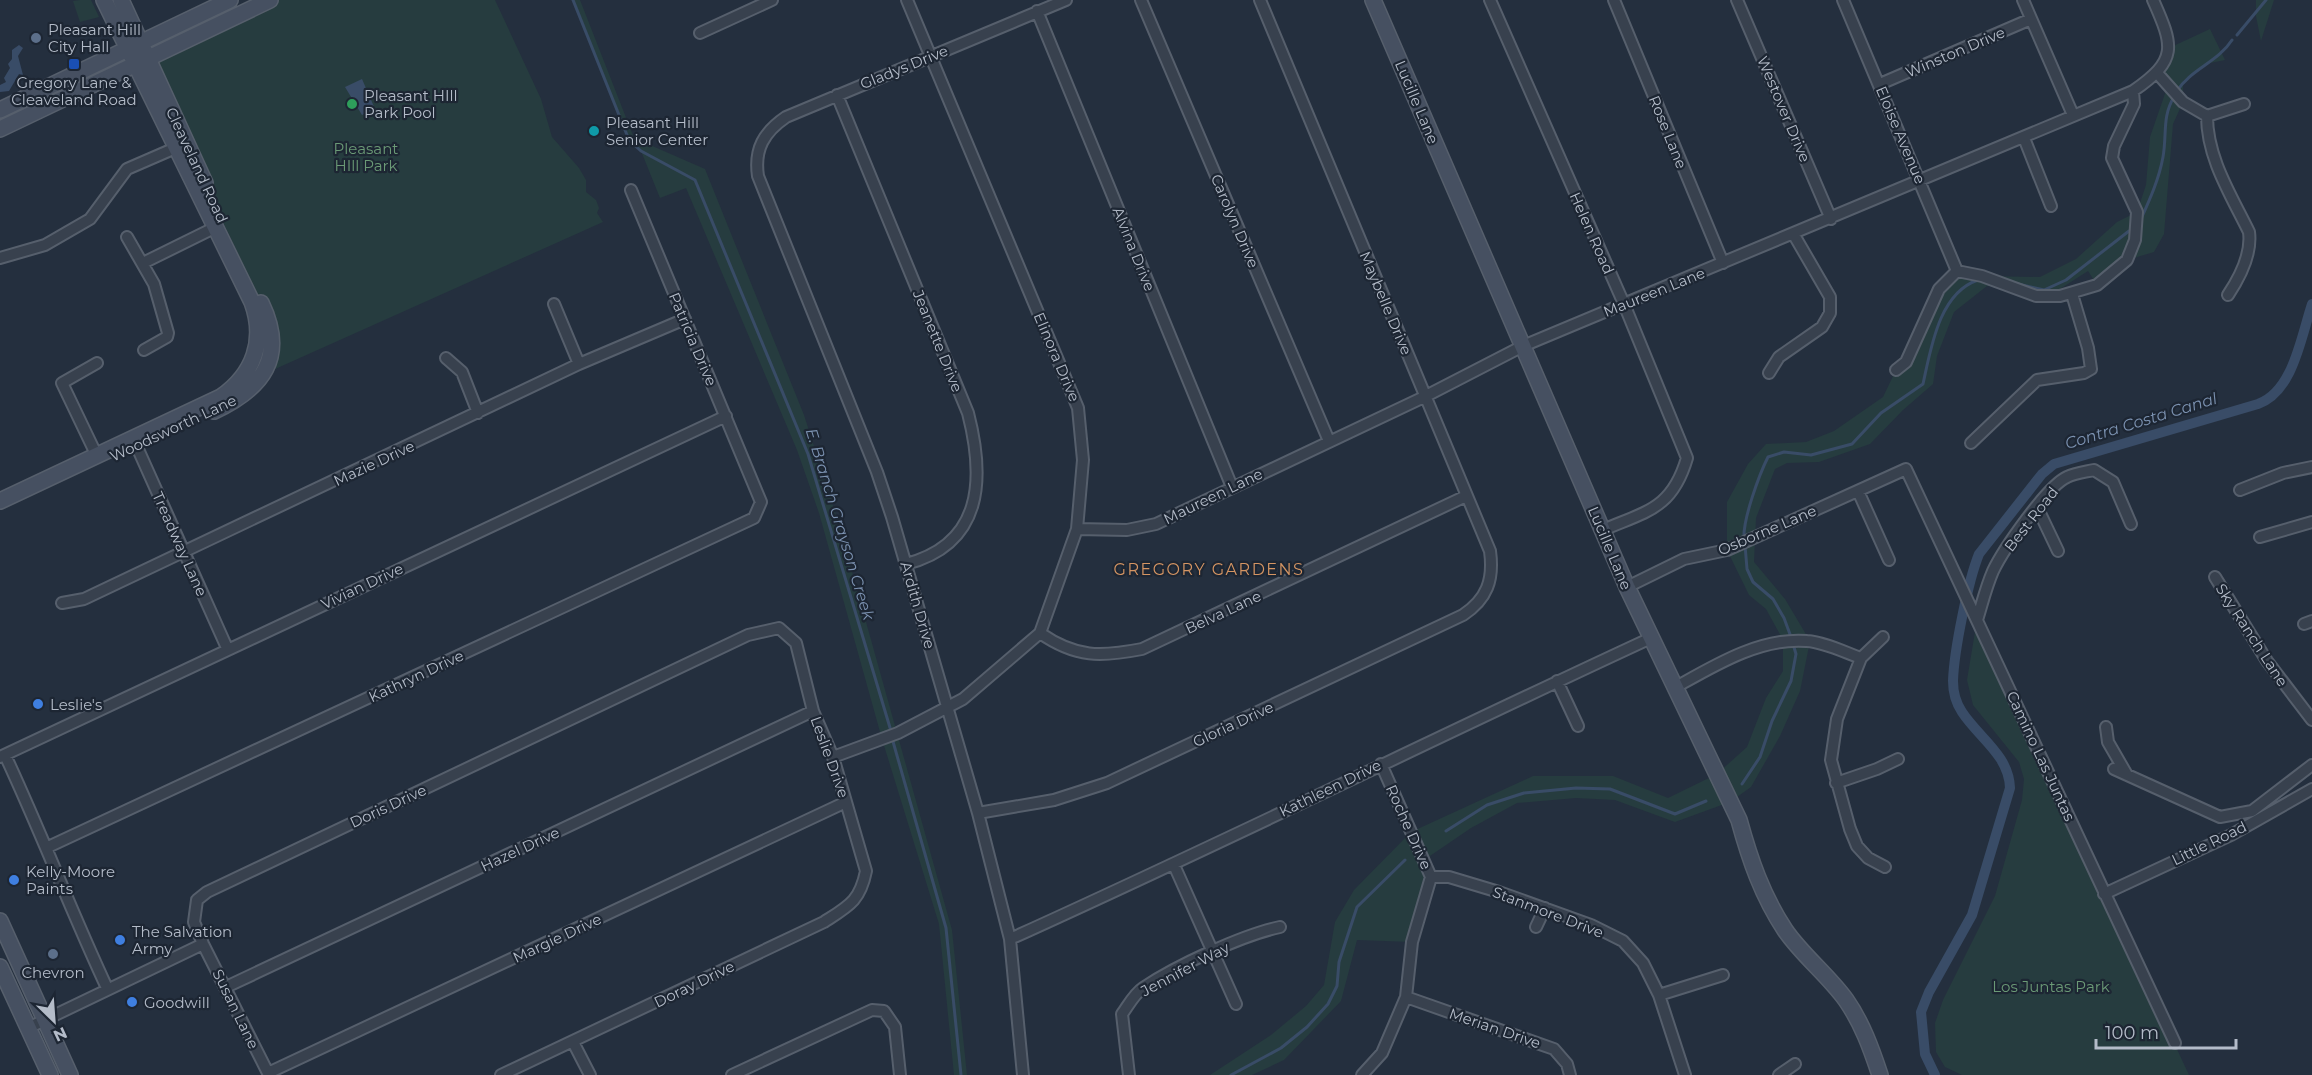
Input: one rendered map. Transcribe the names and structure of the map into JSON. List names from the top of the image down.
{
  "streets": {
    "street": [
      "Winston Drive",
      "Gladys Drive",
      "Lucille Lane",
      "Westover Drive",
      "Rose Lane",
      "Eloise Avenue",
      "Cleaveland Road",
      "Carolyn Drive",
      "Helen Road",
      "Alvina Drive",
      "Maureen Lane",
      "Maybelle Drive",
      "Patricia Drive",
      "Jeanette Drive",
      "Elinora Drive",
      "Woodsworth Lane",
      "Mazie Drive",
      "Best Road",
      "Osborne Lane",
      "Treadway Lane",
      "Vivian Drive",
      "Ardith Drive",
      "Belva Lane",
      "Sky Ranch Lane",
      "Kathryn Drive",
      "Gloria Drive",
      "Camino Las Juntas",
      "Leslie Drive",
      "Kathleen Drive",
      "Doris Drive",
      "Roche Drive",
      "Little Road",
      "Hazel Drive",
      "Stanmore Drive",
      "Margie Drive",
      "Jennifer Way",
      "Doray Drive",
      "Susan Lane",
      "Merian Drive"
    ]
  },
  "crossings": [
    ["Winston Drive", "Eloise Avenue"],
    ["Gladys Drive", "Alvina Drive"],
    ["Gladys Drive", "Jeanette Drive"],
    ["Gladys Drive", "Elinora Drive"],
    ["Gladys Drive", "Ardith Drive"],
    ["Lucille Lane", "Helen Road"],
    ["Lucille Lane", "Maureen Lane"],
    ["Lucille Lane", "Osborne Lane"],
    ["Lucille Lane", "Kathleen Drive"],
    ["Westover Drive", "Maureen Lane"],
    ["Rose Lane", "Maureen Lane"],
    ["Eloise Avenue", "Maureen Lane"],
    ["Cleaveland Road", "Woodsworth Lane"],
    ["Carolyn Drive", "Maureen Lane"],
    ["Helen Road", "Maureen Lane"],
    ["Alvina Drive", "Maureen Lane"],
    ["Maureen Lane", "Maybelle Drive"],
    ["Maureen Lane", "Elinora Drive"],
    ["Maybelle Drive", "Belva Lane"],
    ["Maybelle Drive", "Gloria Drive"],
    ["Patricia Drive", "Mazie Drive"],
    ["Patricia Drive", "Vivian Drive"],
    ["Patricia Drive", "Kathryn Drive"],
    ["Jeanette Drive", "Ardith Drive"],
    ["Elinora Drive", "Belva Lane"],
    ["Woodsworth Lane", "Treadway Lane"],
    ["Mazie Drive", "Treadway Lane"],
    ["Best Road", "Camino Las Juntas"],
    ["Osborne Lane", "Camino Las Juntas"],
    ["Treadway Lane", "Vivian Drive"],
    ["Ardith Drive", "Gloria Drive"],
    ["Ardith Drive", "Kathleen Drive"],
    ["Camino Las Juntas", "Little Road"],
    ["Leslie Drive", "Doris Drive"],
    ["Leslie Drive", "Hazel Drive"],
    ["Leslie Drive", "Margie Drive"],
    ["Leslie Drive", "Doray Drive"],
    ["Kathleen Drive", "Roche Drive"],
    ["Doris Drive", "Susan Lane"],
    ["Roche Drive", "Stanmore Drive"],
    ["Roche Drive", "Merian Drive"],
    ["Hazel Drive", "Susan Lane"],
    ["Margie Drive", "Susan Lane"]
  ],
  "districts": ["GREGORY GARDENS"],
  "water": ["Contra Costa Canal", "E. Branch Grayson Creek"],
  "parks": ["Pleasant HIll Park", "Los Juntas Park"],
  "places": {
    "other": [
      "Pleasant Hill City Hall",
      "Pleasant HIll Park Pool",
      "Pleasant Hill Senior Center",
      "Leslie's",
      "Kelly-Moore Paints",
      "The Salvation Army",
      "Chevron",
      "Goodwill"
    ],
    "transit": ["Gregory Lane & Cleaveland Road"]
  },
  "scale_bar": "100 m",
  "north": "bottom right"
}
